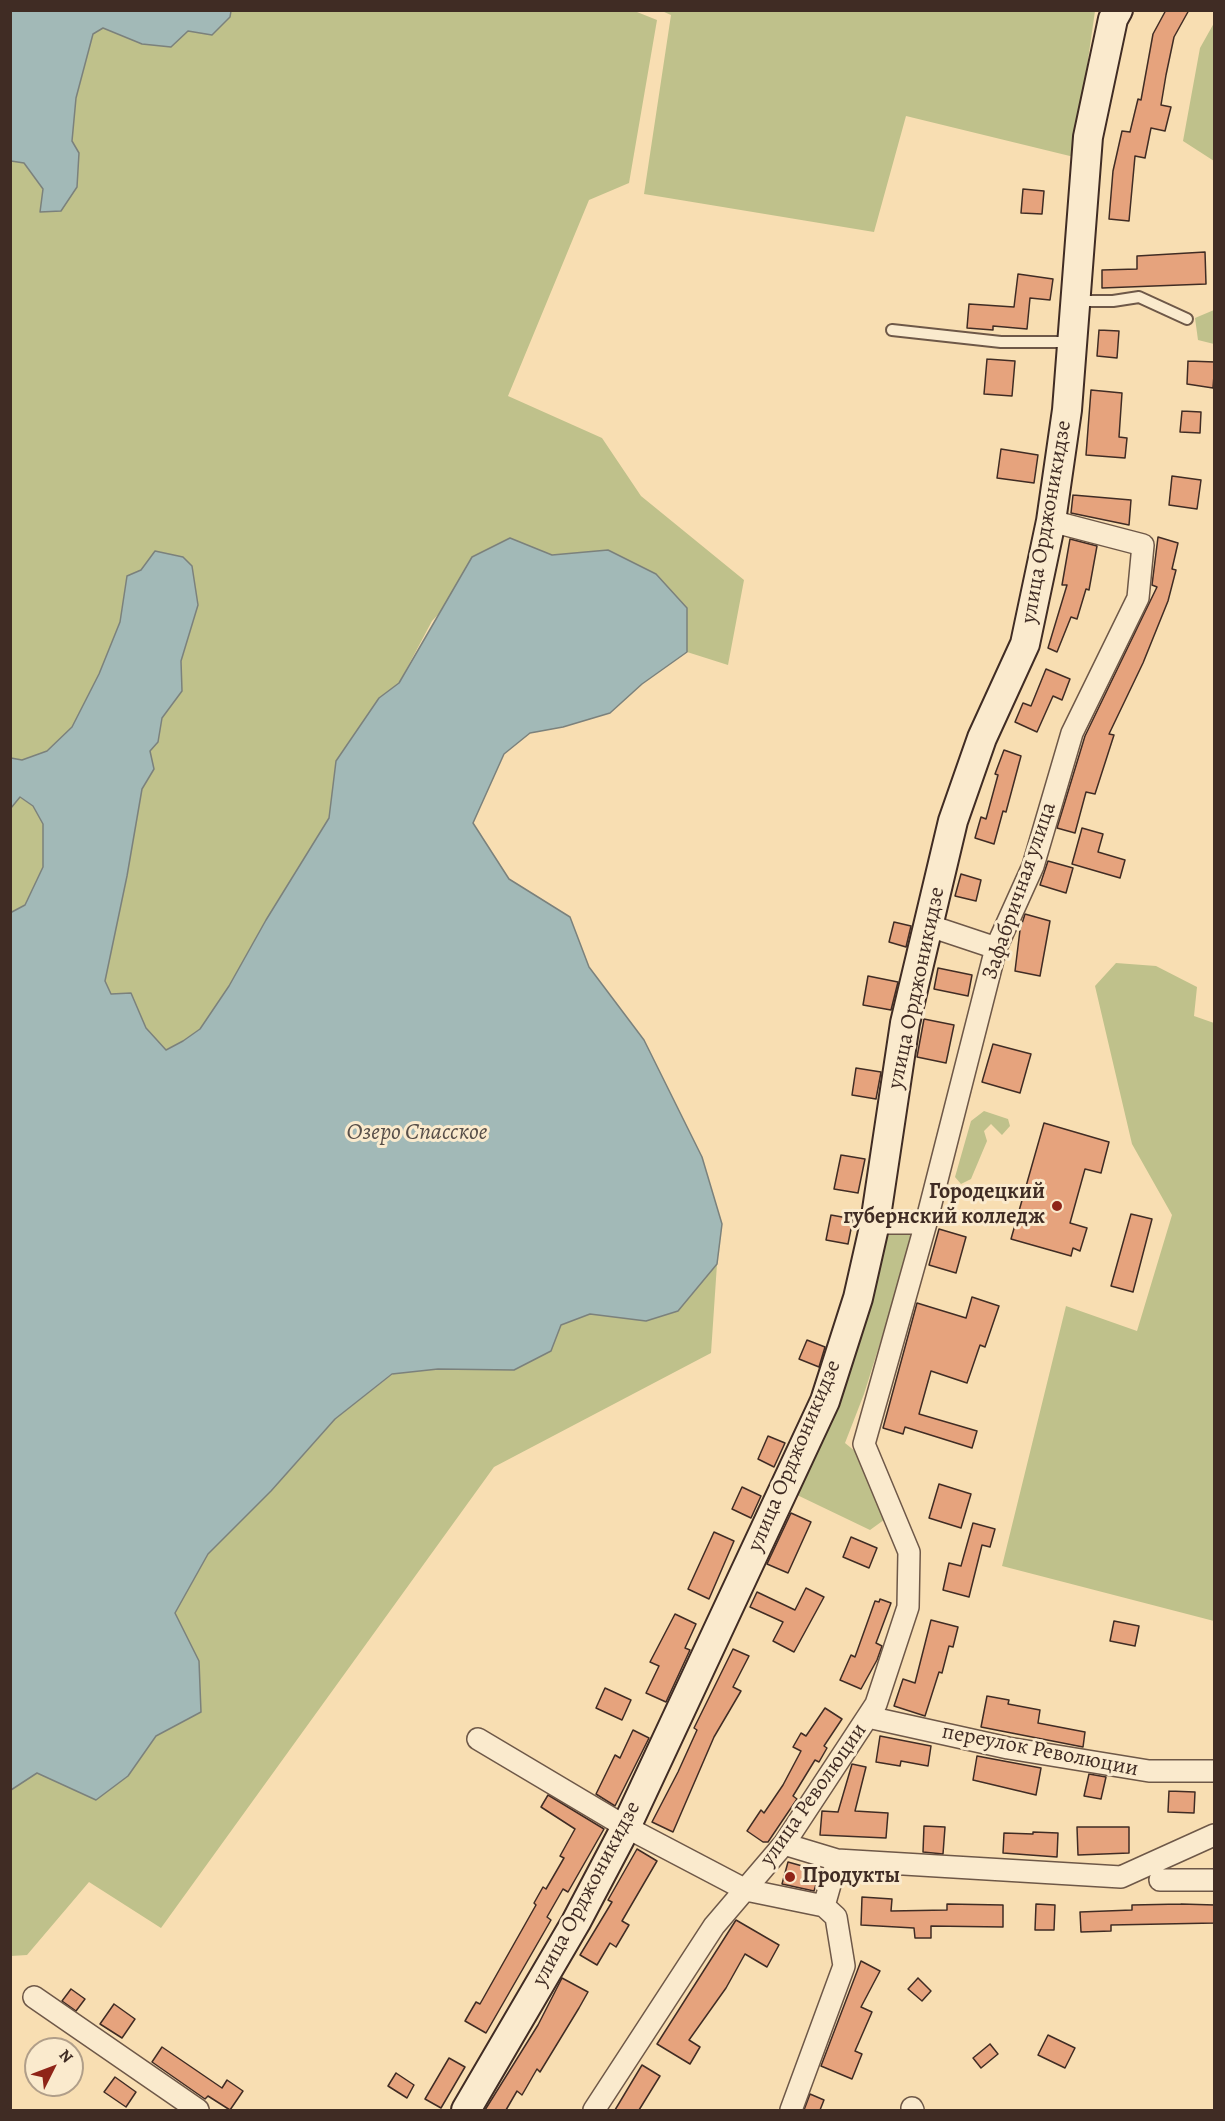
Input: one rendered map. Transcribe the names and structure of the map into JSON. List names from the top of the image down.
{
  "streets": {
    "street": [
      "улица Орджоникидзе",
      "Зафабричная улица",
      "переулок Революции",
      "улица Революции"
    ]
  },
  "crossings": [
    ["улица Орджоникидзе", "Зафабричная улица"],
    ["Зафабричная улица", "улица Революции"],
    ["переулок Революции", "улица Революции"]
  ],
  "water": ["Озеро Спасское"],
  "places": ["Городецкий губернский колледж", "Продукты"],
  "north": "top right"
}
